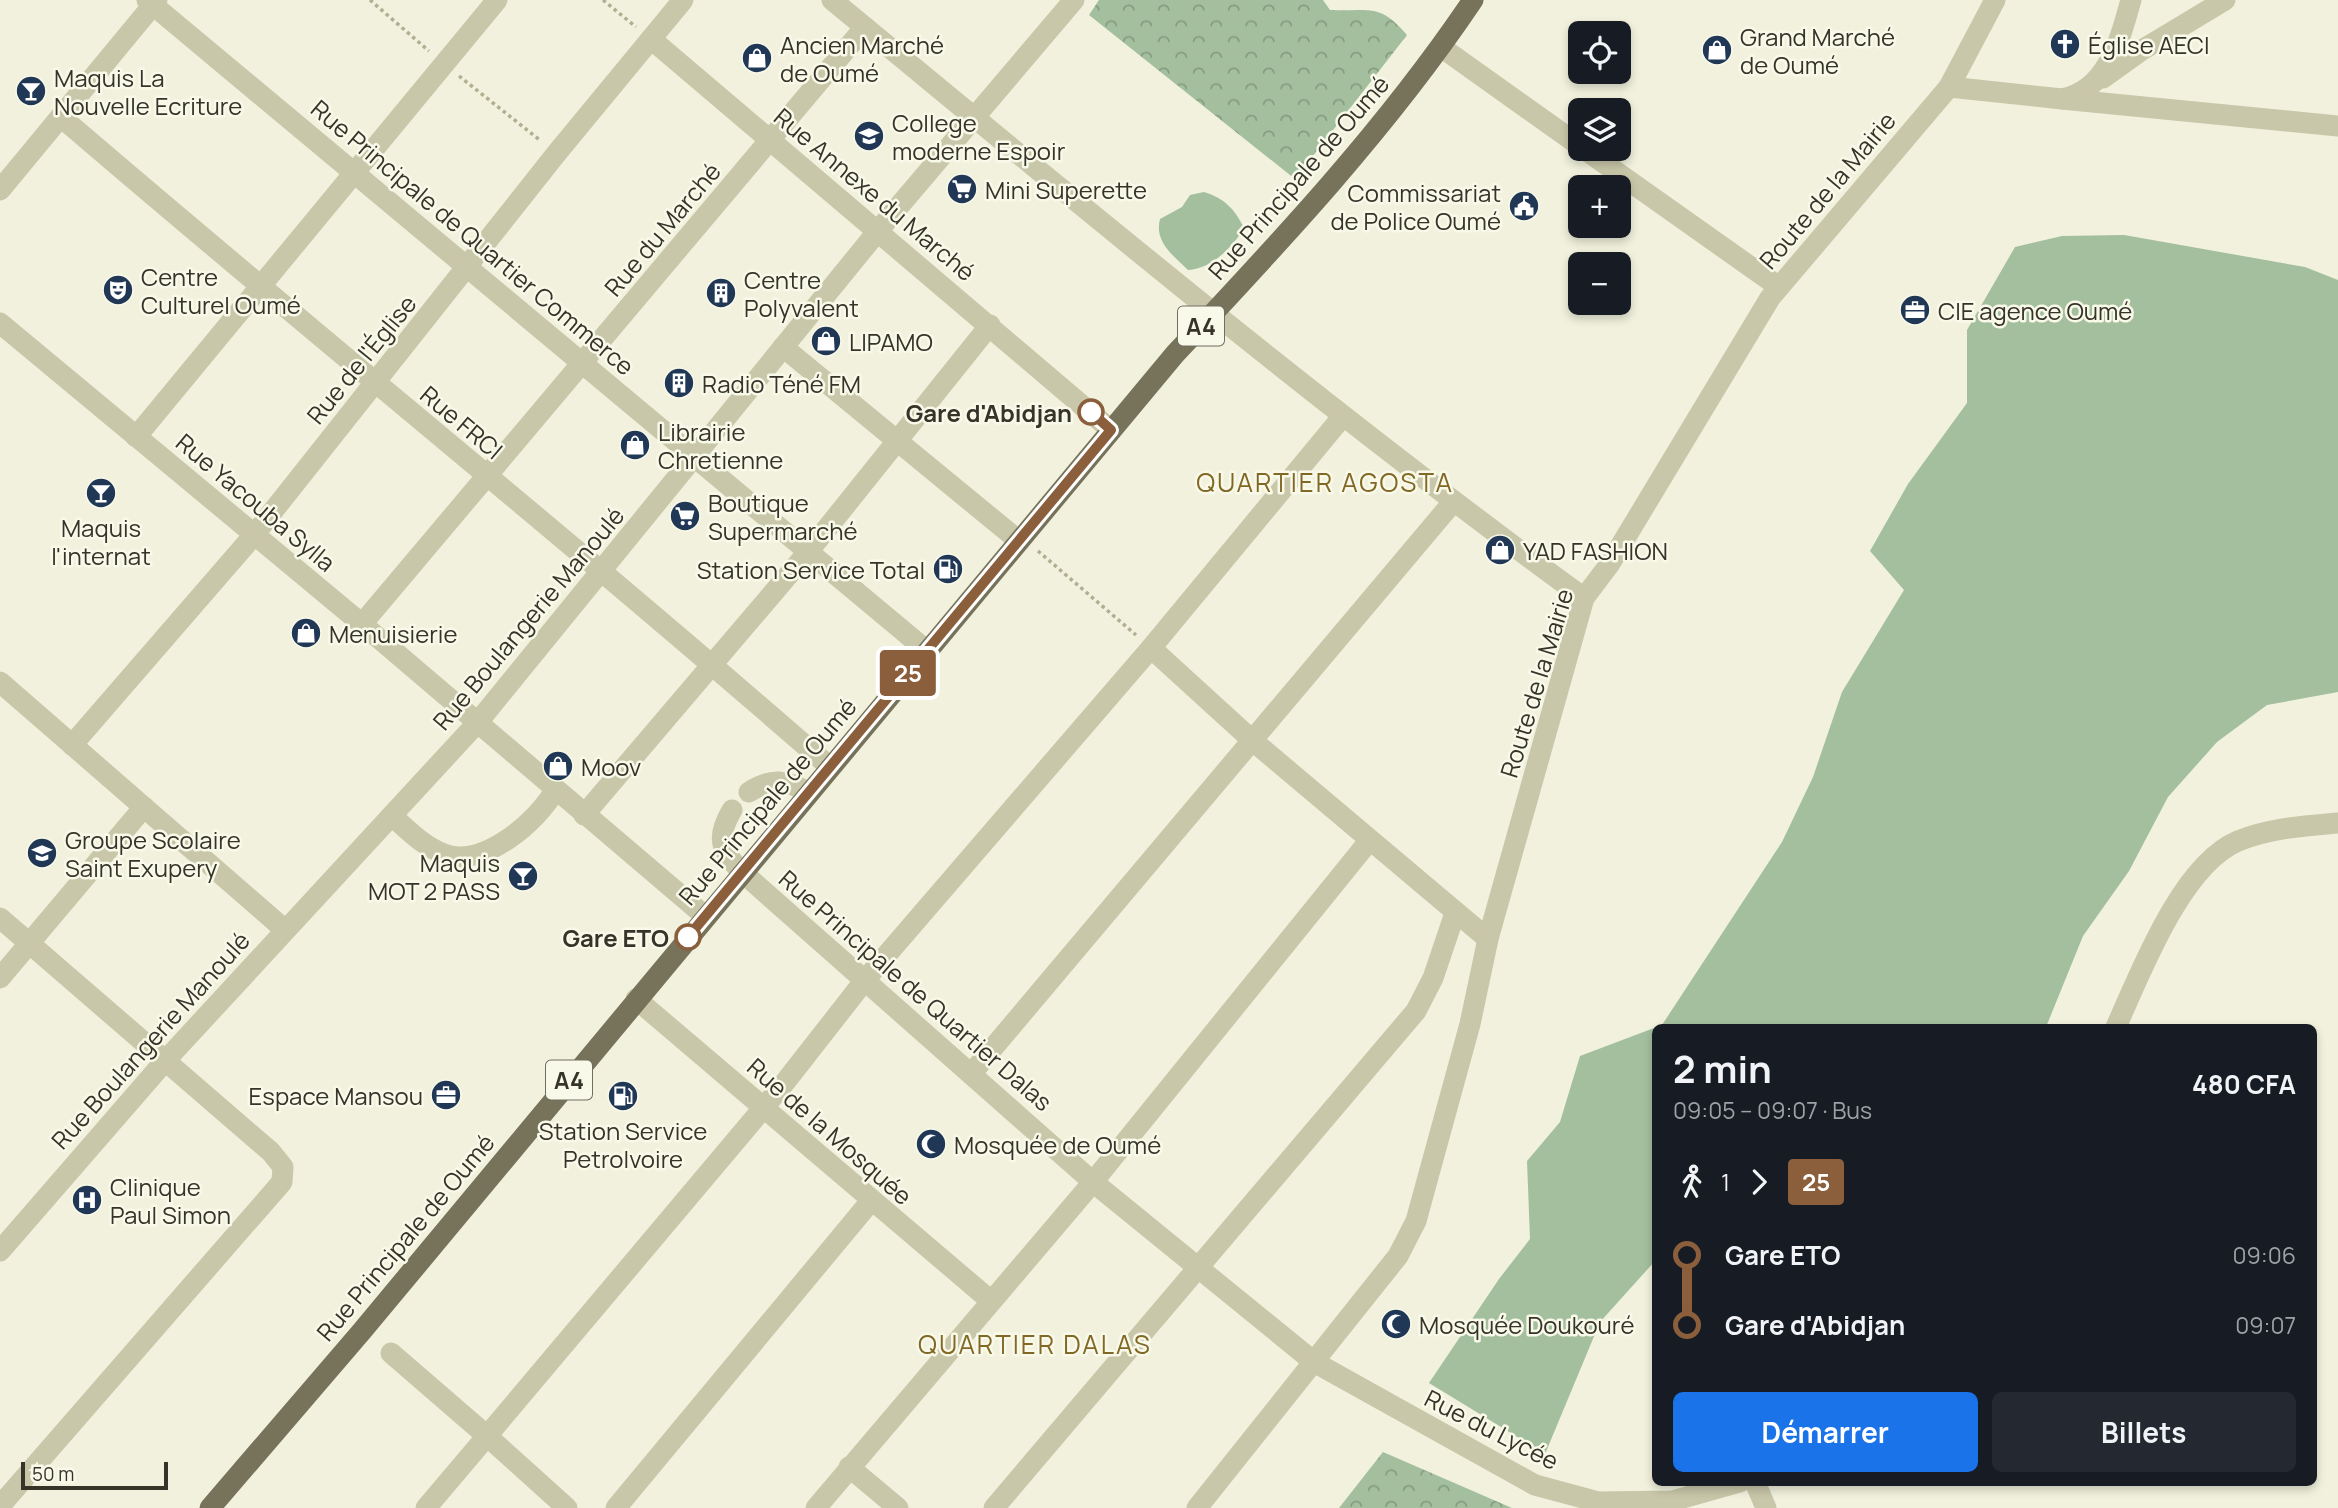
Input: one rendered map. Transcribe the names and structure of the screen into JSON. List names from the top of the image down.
{
  "streets": {
    "main road": ["Rue Principale de Oumé", "A4"],
    "street": [
      "Route de la Mairie",
      "Rue Annexe du Marché",
      "Rue du Marché",
      "Rue Principale de Quartier Commerce",
      "Rue de l'Église",
      "Rue FRCI",
      "Rue Yacouba Sylla",
      "Rue Boulangerie Manoulé",
      "Rue Principale de Quartier Dalas",
      "Rue de la Mosquée",
      "Rue du Lycée"
    ]
  },
  "crossings": [
    ["Rue Principale de Oumé", "Rue Annexe du Marché"],
    ["Rue Principale de Oumé", "Rue Principale de Quartier Commerce"],
    ["Rue Principale de Oumé", "Rue FRCI"],
    ["Rue Principale de Oumé", "Rue Yacouba Sylla"],
    ["Rue Principale de Oumé", "Rue Principale de Quartier Dalas"],
    ["Rue Principale de Oumé", "Rue de la Mosquée"],
    ["Route de la Mairie", "Rue Principale de Quartier Dalas"],
    ["Route de la Mairie", "Rue du Lycée"],
    ["Rue Annexe du Marché", "Rue du Marché"],
    ["Rue Annexe du Marché", "Rue de l'Église"],
    ["Rue Annexe du Marché", "Rue Boulangerie Manoulé"],
    ["Rue du Marché", "Rue Principale de Quartier Commerce"],
    ["Rue du Marché", "Rue FRCI"],
    ["Rue du Marché", "Rue Yacouba Sylla"],
    ["Rue Principale de Quartier Commerce", "Rue de l'Église"],
    ["Rue Principale de Quartier Commerce", "Rue Boulangerie Manoulé"],
    ["Rue de l'Église", "Rue FRCI"],
    ["Rue de l'Église", "Rue Yacouba Sylla"],
    ["Rue FRCI", "Rue Boulangerie Manoulé"],
    ["Rue Yacouba Sylla", "Rue Boulangerie Manoulé"],
    ["Rue Principale de Quartier Dalas", "Rue du Lycée"]
  ],
  "districts": ["QUARTIER AGOSTA", "QUARTIER DALAS"],
  "places": {
    "church": ["Église AECI"],
    "shop": [
      "Grand Marché de Oumé",
      "Ancien Marché de Oumé",
      "LIPAMO",
      "Librairie Chretienne",
      "YAD FASHION",
      "Menuisierie",
      "Moov"
    ],
    "bar": ["Maquis La Nouvelle Ecriture", "Maquis l'internat", "Maquis MOT 2 PASS"],
    "school or university": ["College moderne Espoir", "Groupe Scolaire Saint Exupery"],
    "supermarket": ["Mini Superette", "Boutique Supermarché"],
    "public building": ["Commissariat de Police Oumé"],
    "theatre": ["Centre Culturel Oumé"],
    "building": ["Centre Polyvalent", "Radio Téné FM"],
    "office": ["CIE agence Oumé", "Espace Mansou"],
    "other": ["Gare d'Abidjan", "Gare ETO"],
    "fuel station": ["Station Service Total", "Station Service PetroIvoire"],
    "mosque": ["Mosquée de Oumé", "Mosquée Doukouré"],
    "hospital": ["Clinique Paul Simon"]
  },
  "lines": ["bus line 25"],
  "scale_bar": "50 m",
  "page": {
    "on_map": "25",
    "map_buttons": ["+", "−"],
    "heading": ["2 min", "09:05 – 09:07 · Bus", "480 CFA"],
    "legs": ["1", "25"],
    "list": [
      {
        "name": "Gare ETO",
        "value": "09:06"
      },
      {
        "name": "Gare d'Abidjan",
        "value": "09:07"
      }
    ],
    "buttons": ["Démarrer", "Billets"],
    "scale": "50 m"
  }
}
